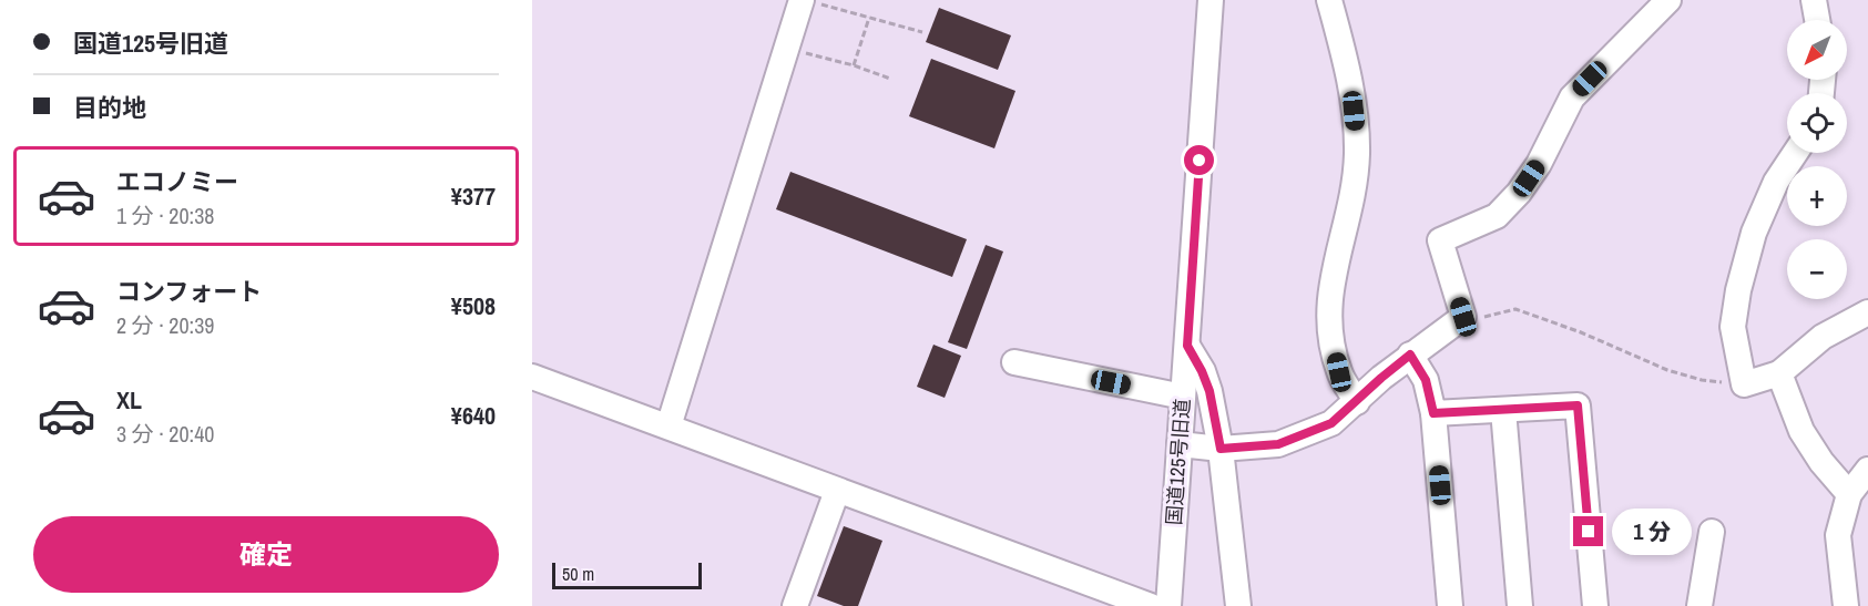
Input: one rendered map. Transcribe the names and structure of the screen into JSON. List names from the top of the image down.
{
  "streets": {
    "street": ["国道125号旧道"]
  },
  "scale_bar": "50 m",
  "north": "bottom left",
  "page": {
    "banner": ["国道125号旧道", "目的地"],
    "map_buttons": ["+", "−"],
    "list": [
      {
        "name": "エコノミー",
        "note": "1 分 · 20:38",
        "value": "¥377"
      },
      {
        "name": "コンフォート",
        "note": "2 分 · 20:39",
        "value": "¥508"
      },
      {
        "name": "XL",
        "note": "3 分 · 20:40",
        "value": "¥640"
      }
    ],
    "buttons": "確定",
    "bubble": "1 分",
    "scale": "50 m"
  }
}
